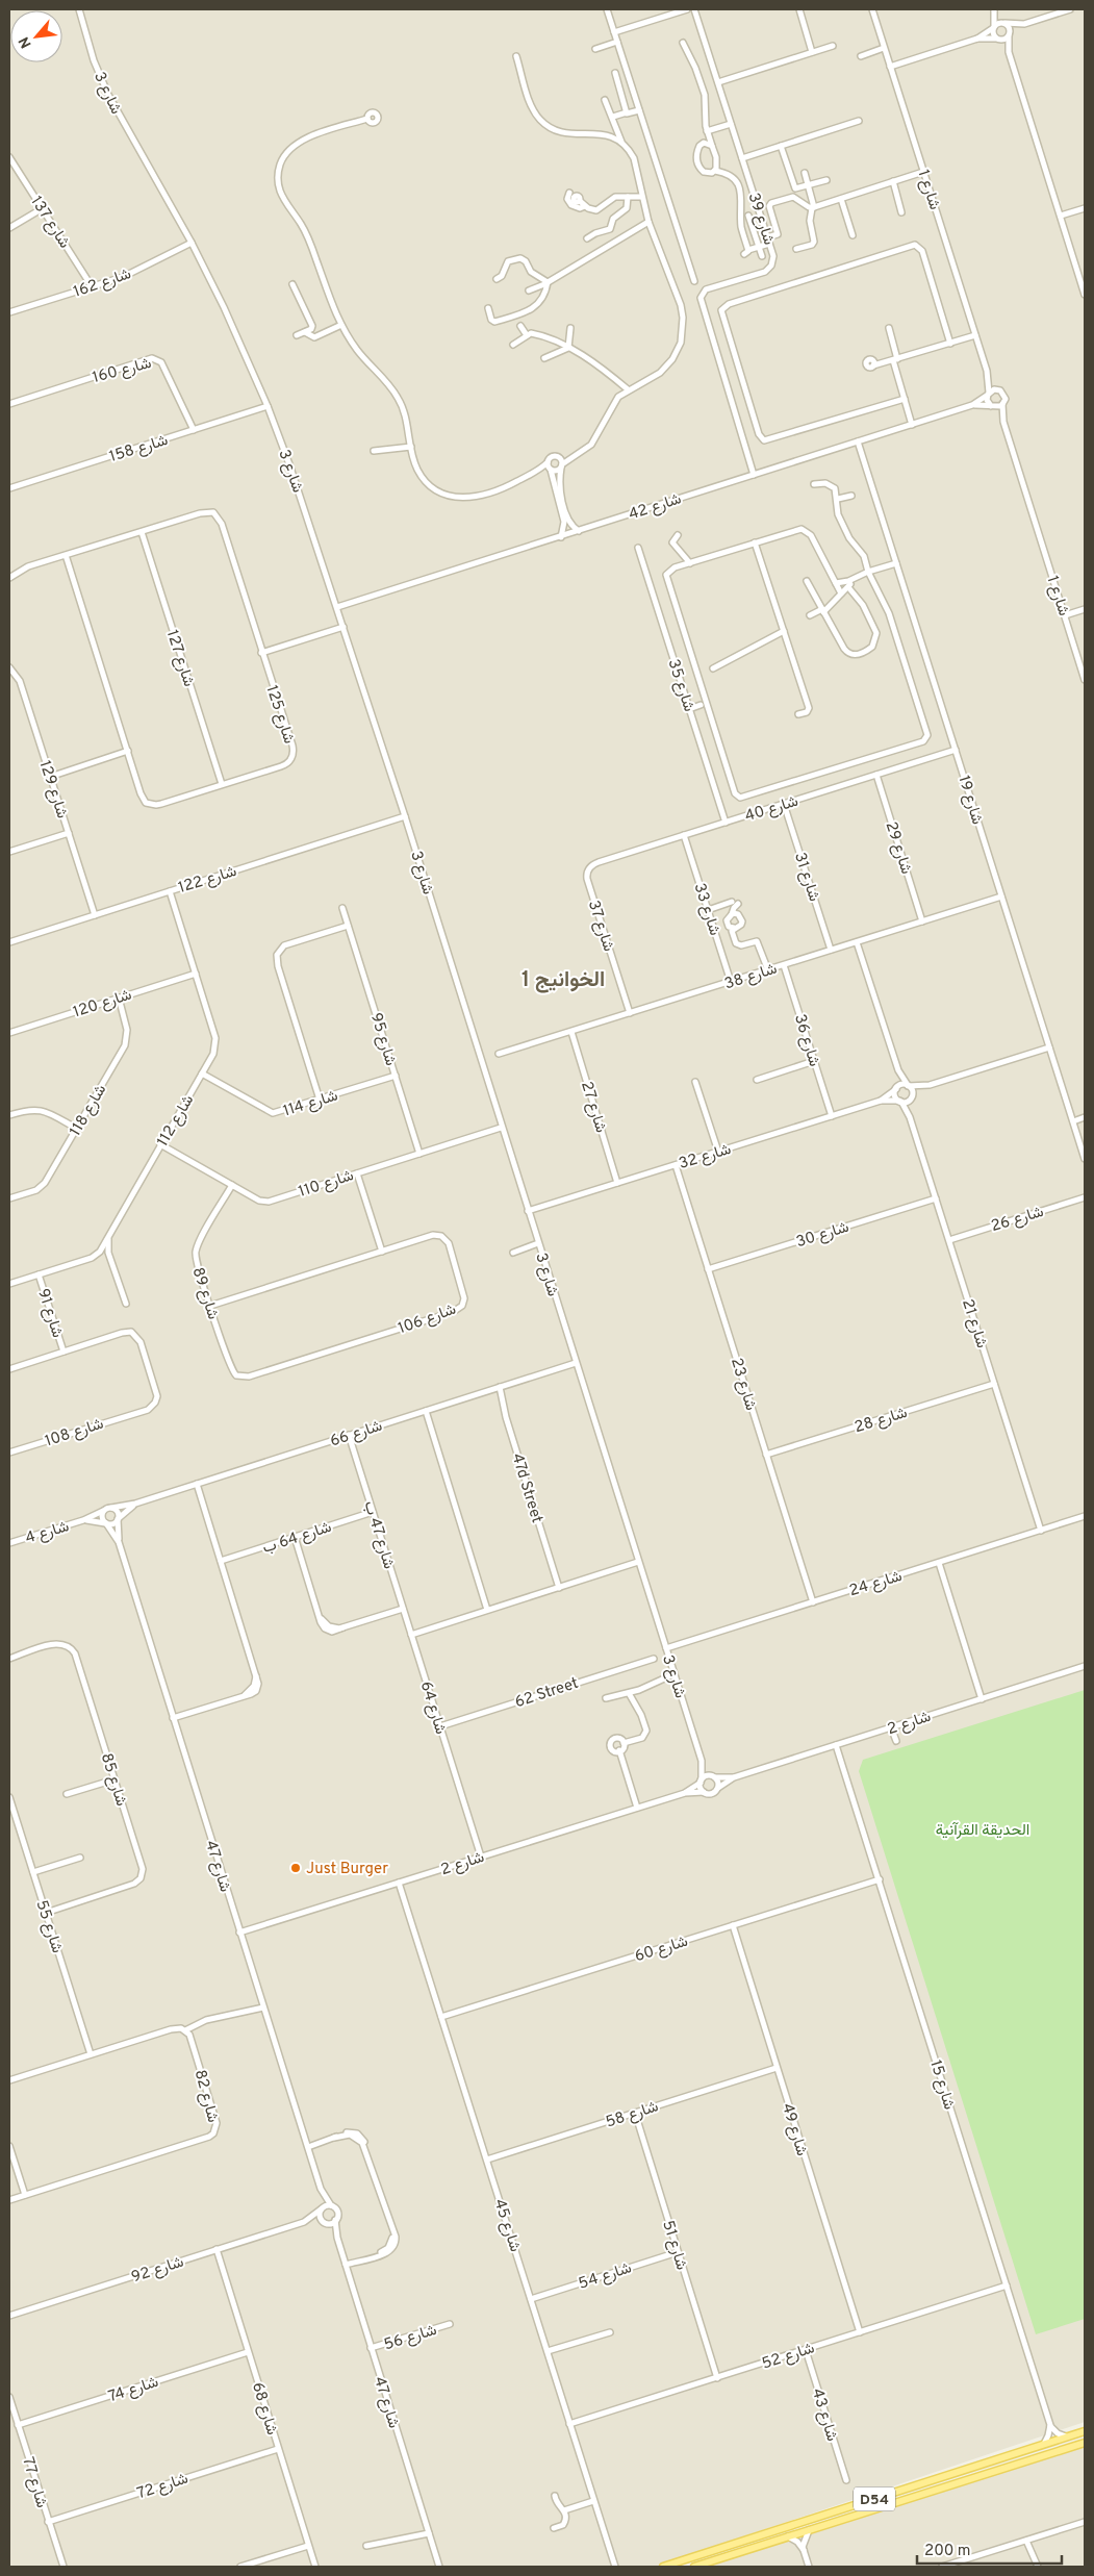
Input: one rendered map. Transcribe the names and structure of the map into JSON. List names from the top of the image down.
{
  "streets": {
    "main road": ["D54"],
    "street": [
      "شارع 3",
      "شارع 1",
      "شارع 39",
      "شارع 137",
      "شارع 162",
      "شارع 160",
      "شارع 158",
      "شارع 42",
      "شارع 127",
      "شارع 35",
      "شارع 125",
      "شارع 129",
      "شارع 19",
      "شارع 40",
      "شارع 29",
      "شارع 31",
      "شارع 122",
      "شارع 33",
      "شارع 37",
      "شارع 38",
      "شارع 120",
      "شارع 95",
      "شارع 36",
      "شارع 114",
      "شارع 27",
      "شارع 118",
      "شارع 112",
      "شارع 32",
      "شارع 110",
      "شارع 26",
      "شارع 30",
      "شارع 89",
      "شارع 91",
      "شارع 106",
      "شارع 21",
      "شارع 23",
      "شارع 28",
      "شارع 108",
      "شارع 66",
      "47d Street",
      "شارع 4",
      "شارع 47 ب",
      "شارع 64 ب",
      "شارع 24",
      "62 Street",
      "شارع 64",
      "شارع 2",
      "شارع 85",
      "شارع 47",
      "شارع 55",
      "شارع 60",
      "شارع 15",
      "شارع 82",
      "شارع 58",
      "شارع 49",
      "شارع 45",
      "شارع 51",
      "شارع 92",
      "شارع 54",
      "شارع 56",
      "شارع 52",
      "شارع 74",
      "شارع 68",
      "شارع 43",
      "شارع 77",
      "شارع 72"
    ]
  },
  "crossings": [
    ["شارع 3", "شارع 162"],
    ["شارع 3", "شارع 158"],
    ["شارع 3", "شارع 42"],
    ["شارع 3", "شارع 122"],
    ["شارع 3", "شارع 32"],
    ["شارع 3", "شارع 110"],
    ["شارع 3", "شارع 66"],
    ["شارع 3", "شارع 24"],
    ["شارع 3", "شارع 2"],
    ["شارع 1", "شارع 42"],
    ["شارع 39", "شارع 42"],
    ["شارع 137", "شارع 162"],
    ["شارع 160", "شارع 158"],
    ["شارع 42", "شارع 19"],
    ["شارع 127", "شارع 125"],
    ["شارع 35", "شارع 40"],
    ["شارع 129", "شارع 122"],
    ["شارع 19", "شارع 40"],
    ["شارع 19", "شارع 38"],
    ["شارع 40", "شارع 29"],
    ["شارع 40", "شارع 31"],
    ["شارع 40", "شارع 33"],
    ["شارع 40", "شارع 37"],
    ["شارع 29", "شارع 38"],
    ["شارع 31", "شارع 38"],
    ["شارع 122", "شارع 112"],
    ["شارع 33", "شارع 38"],
    ["شارع 37", "شارع 38"],
    ["شارع 38", "شارع 36"],
    ["شارع 38", "شارع 27"],
    ["شارع 120", "شارع 118"],
    ["شارع 120", "شارع 112"],
    ["شارع 95", "شارع 114"],
    ["شارع 95", "شارع 110"],
    ["شارع 36", "شارع 32"],
    ["شارع 114", "شارع 112"],
    ["شارع 27", "شارع 32"],
    ["شارع 112", "شارع 110"],
    ["شارع 32", "شارع 21"],
    ["شارع 32", "شارع 23"],
    ["شارع 110", "شارع 89"],
    ["شارع 26", "شارع 21"],
    ["شارع 30", "شارع 21"],
    ["شارع 30", "شارع 23"],
    ["شارع 89", "شارع 106"],
    ["شارع 91", "شارع 108"],
    ["شارع 21", "شارع 28"],
    ["شارع 21", "شارع 24"],
    ["شارع 23", "شارع 28"],
    ["شارع 23", "شارع 24"],
    ["شارع 66", "47d Street"],
    ["شارع 66", "شارع 4"],
    ["شارع 66", "شارع 47 ب"],
    ["شارع 66", "شارع 47"],
    ["شارع 4", "شارع 47"],
    ["شارع 47 ب", "شارع 64 ب"],
    ["شارع 47 ب", "شارع 64"],
    ["62 Street", "شارع 64"],
    ["شارع 64", "شارع 2"],
    ["شارع 2", "شارع 47"],
    ["شارع 2", "شارع 15"],
    ["شارع 2", "شارع 45"],
    ["شارع 85", "شارع 55"],
    ["شارع 47", "شارع 92"],
    ["شارع 47", "شارع 56"],
    ["شارع 60", "شارع 15"],
    ["شارع 60", "شارع 49"],
    ["شارع 60", "شارع 45"],
    ["شارع 15", "شارع 52"],
    ["شارع 58", "شارع 49"],
    ["شارع 58", "شارع 45"],
    ["شارع 58", "شارع 51"],
    ["شارع 49", "شارع 52"],
    ["شارع 45", "شارع 54"],
    ["شارع 45", "شارع 52"],
    ["شارع 51", "شارع 54"],
    ["شارع 51", "شارع 52"],
    ["شارع 92", "شارع 68"],
    ["شارع 52", "شارع 43"],
    ["شارع 74", "شارع 68"],
    ["شارع 74", "شارع 77"],
    ["شارع 68", "شارع 72"],
    ["شارع 77", "شارع 72"]
  ],
  "districts": ["الخوانيج 1"],
  "parks": ["الحديقة القرآنية"],
  "places": ["Just Burger"],
  "scale_bar": "200 m",
  "north": "bottom left"
}
